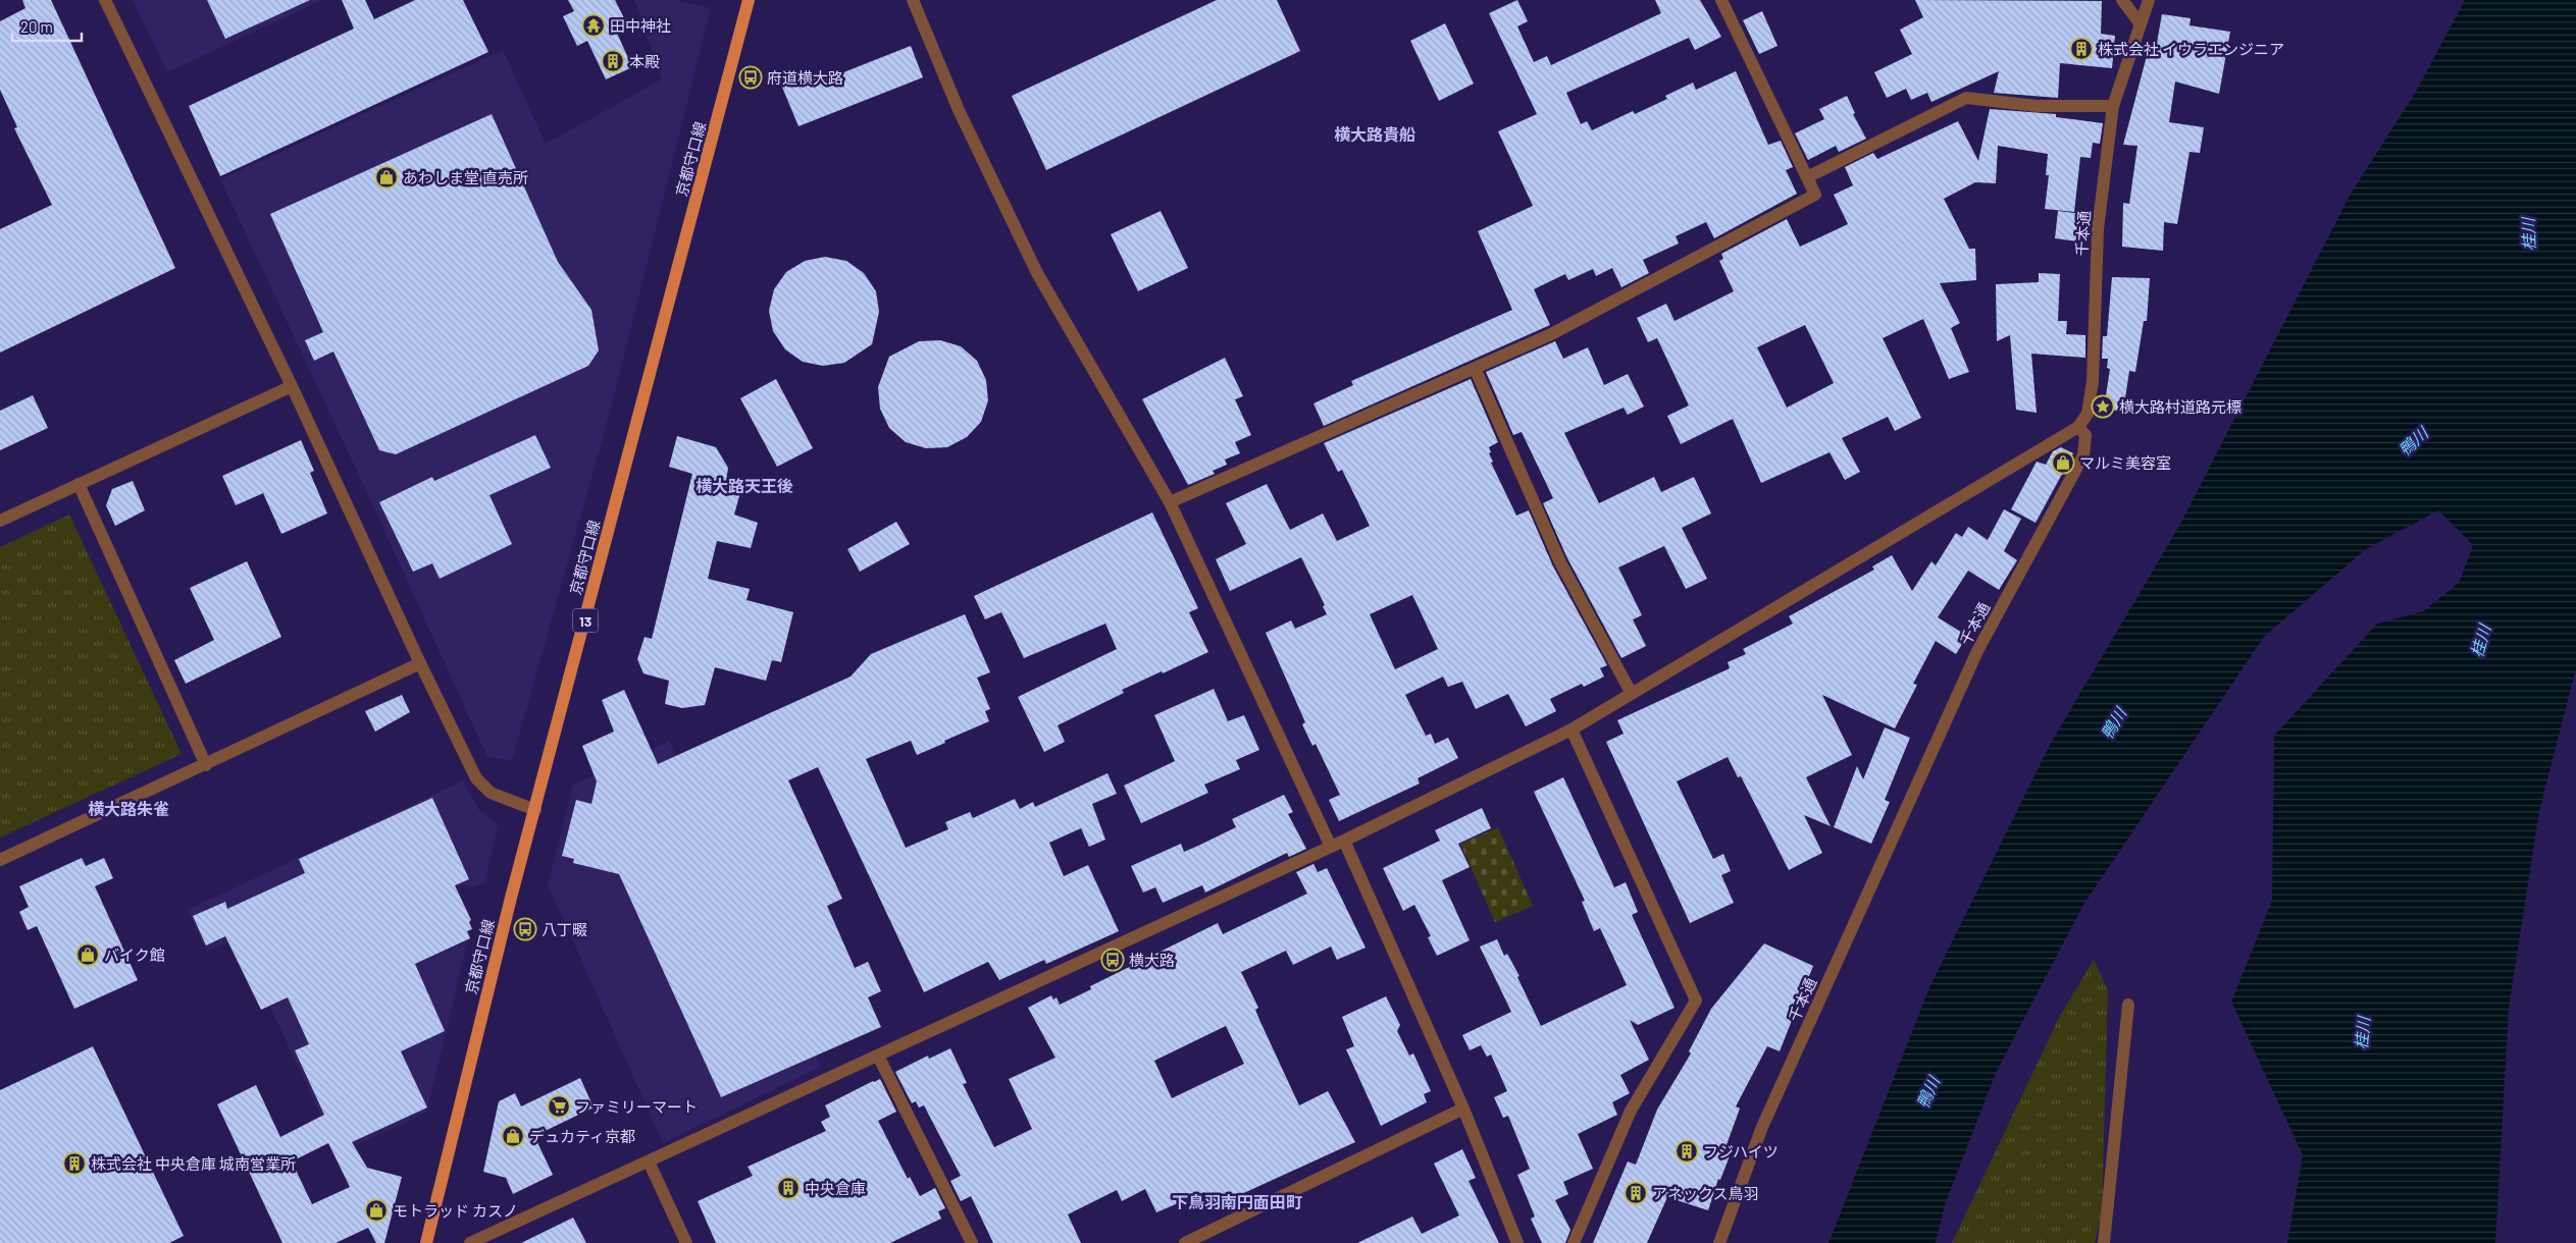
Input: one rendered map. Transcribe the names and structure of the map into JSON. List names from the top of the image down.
{
  "streets": {
    "main road": ["京都守口線", "13"],
    "street": ["千本通"]
  },
  "districts": [
    "横大路貴船",
    "横大路天王後",
    "横大路朱雀",
    "下鳥羽南円面田町"
  ],
  "water": ["桂川", "鴨川"],
  "places": {
    "temple": ["田中神社"],
    "building": [
      "株式会社 イウラエンジニア",
      "本殿",
      "フジハイツ",
      "株式会社 中央倉庫 城南営業所",
      "中央倉庫",
      "アネックス鳥羽"
    ],
    "bus stop": ["府道横大路", "八丁畷", "横大路"],
    "shop": [
      "あわしま堂 直売所",
      "マルミ美容室",
      "バイク館",
      "デュカティ京都",
      "モトラッド カスノ"
    ],
    "place": ["横大路村道路元標"],
    "supermarket": ["ファミリーマート"]
  },
  "scale_bar": "20 m"
}
